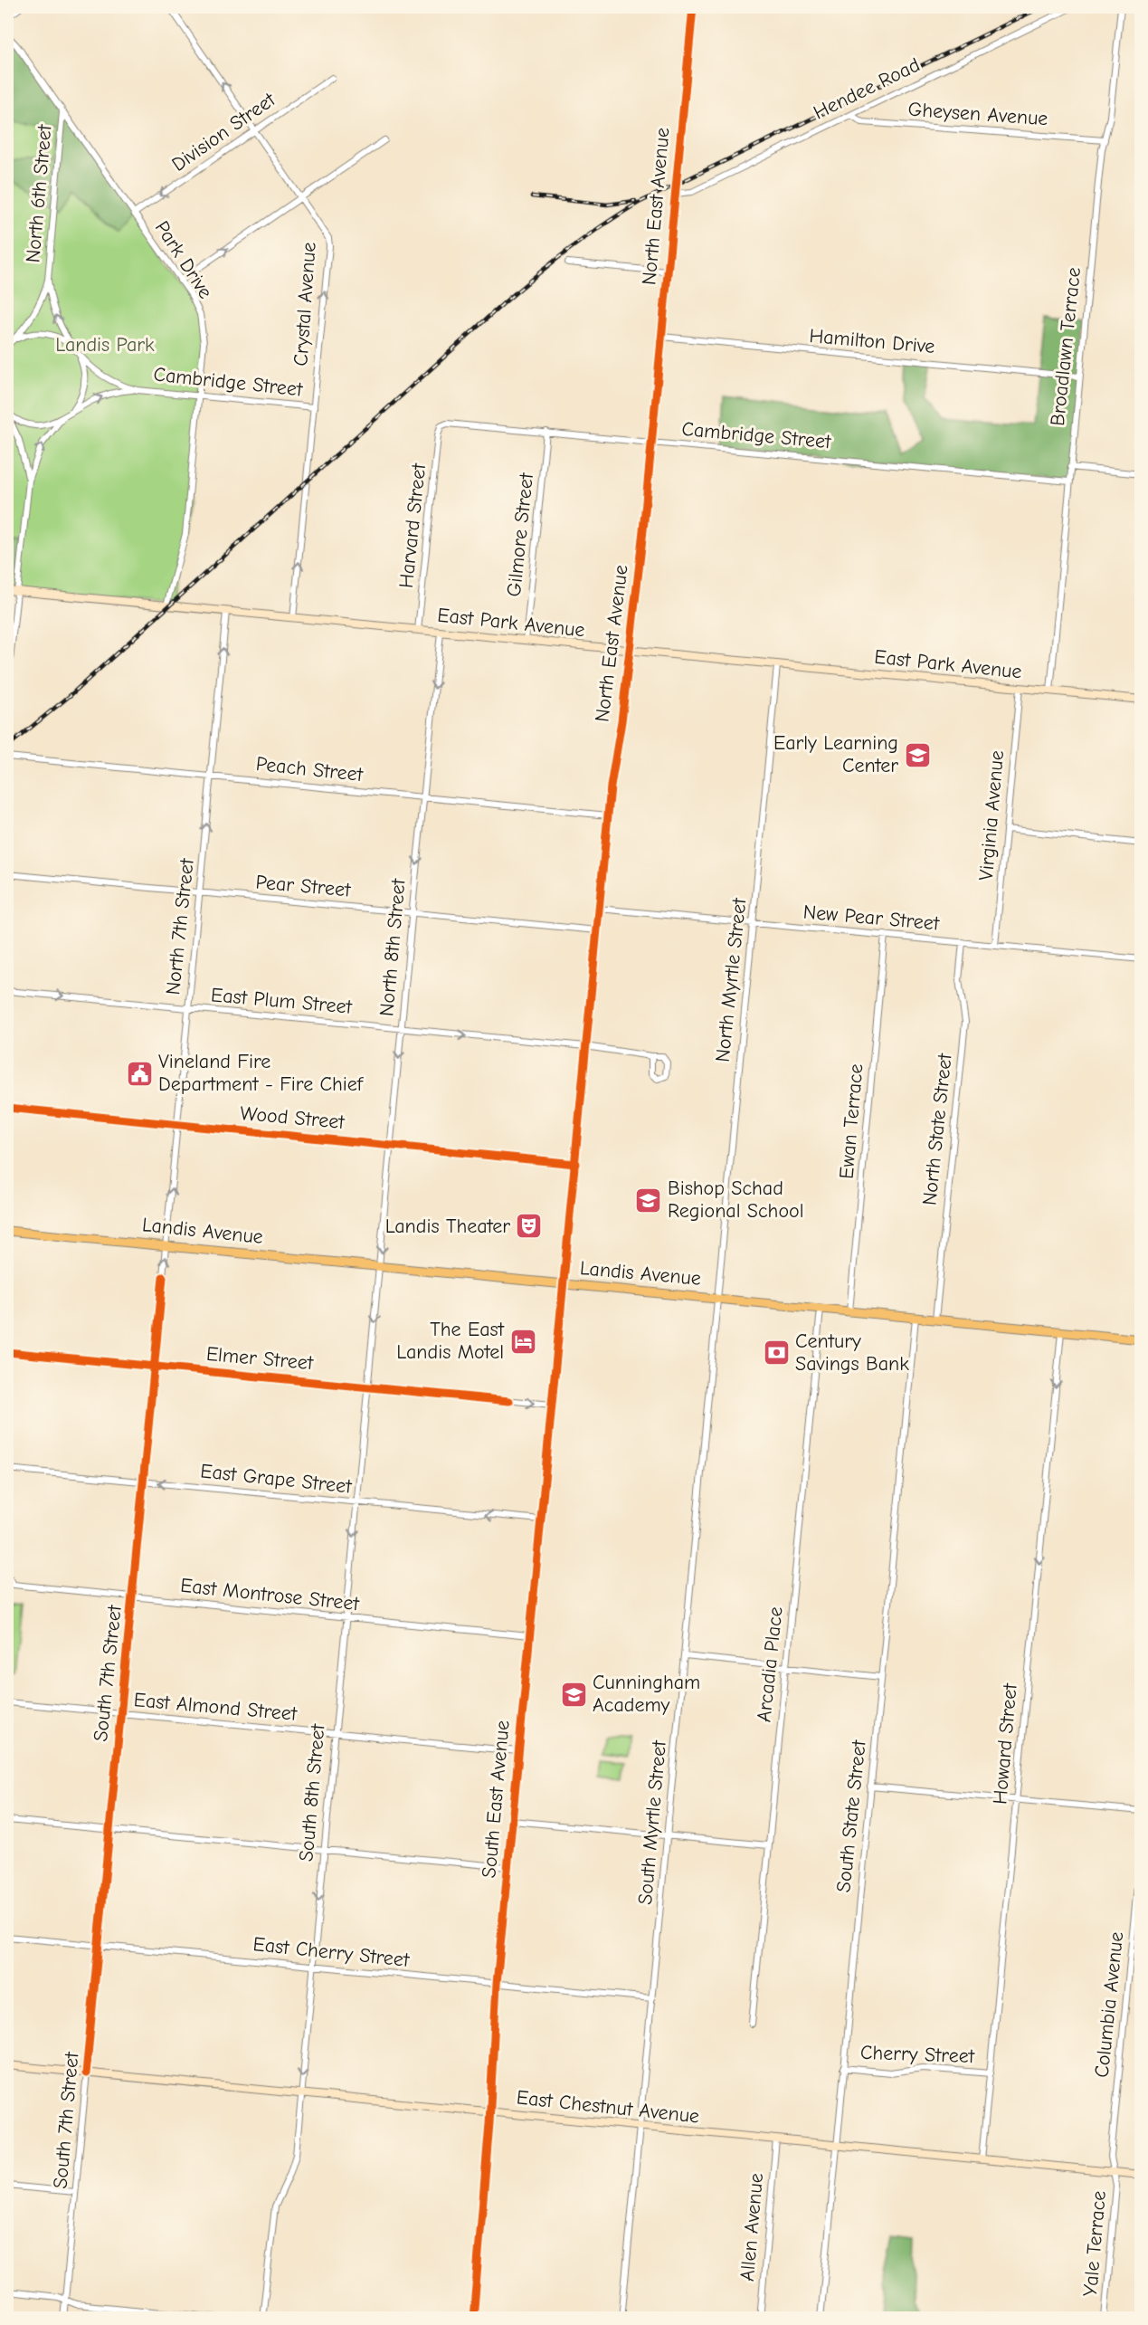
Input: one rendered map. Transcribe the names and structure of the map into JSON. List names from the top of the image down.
{
  "streets": {
    "main road": ["Landis Avenue"],
    "street": [
      "Hendee Road",
      "Gheysen Avenue",
      "Division Street",
      "North 6th Street",
      "North East Avenue",
      "Park Drive",
      "Crystal Avenue",
      "Hamilton Drive",
      "Broadlawn Terrace",
      "Cambridge Street",
      "Harvard Street",
      "Gilmore Street",
      "East Park Avenue",
      "Peach Street",
      "Virginia Avenue",
      "Pear Street",
      "New Pear Street",
      "North 7th Street",
      "North 8th Street",
      "North Myrtle Street",
      "East Plum Street",
      "Wood Street",
      "Ewan Terrace",
      "North State Street",
      "Elmer Street",
      "East Grape Street",
      "East Montrose Street",
      "Arcadia Place",
      "South 7th Street",
      "East Almond Street",
      "Howard Street",
      "South 8th Street",
      "South East Avenue",
      "South State Street",
      "South Myrtle Street",
      "East Cherry Street",
      "Columbia Avenue",
      "Cherry Street",
      "East Chestnut Avenue",
      "Allen Avenue",
      "Yale Terrace"
    ]
  },
  "crossings": [
    ["Hendee Road", "Gheysen Avenue"],
    ["Hendee Road", "North East Avenue"],
    ["Gheysen Avenue", "Broadlawn Terrace"],
    ["Division Street", "Park Drive"],
    ["Division Street", "Crystal Avenue"],
    ["North 6th Street", "Park Drive"],
    ["North 6th Street", "Cambridge Street"],
    ["North 6th Street", "East Park Avenue"],
    ["North East Avenue", "Hamilton Drive"],
    ["North East Avenue", "Cambridge Street"],
    ["North East Avenue", "East Park Avenue"],
    ["North East Avenue", "Peach Street"],
    ["North East Avenue", "Pear Street"],
    ["North East Avenue", "New Pear Street"],
    ["North East Avenue", "East Plum Street"],
    ["North East Avenue", "Wood Street"],
    ["North East Avenue", "Landis Avenue"],
    ["North East Avenue", "South East Avenue"],
    ["Park Drive", "Cambridge Street"],
    ["Park Drive", "East Park Avenue"],
    ["Crystal Avenue", "Cambridge Street"],
    ["Crystal Avenue", "East Park Avenue"],
    ["Hamilton Drive", "Broadlawn Terrace"],
    ["Broadlawn Terrace", "Cambridge Street"],
    ["Broadlawn Terrace", "East Park Avenue"],
    ["Cambridge Street", "Harvard Street"],
    ["Cambridge Street", "Gilmore Street"],
    ["Harvard Street", "East Park Avenue"],
    ["Gilmore Street", "East Park Avenue"],
    ["East Park Avenue", "Virginia Avenue"],
    ["East Park Avenue", "North 7th Street"],
    ["East Park Avenue", "North 8th Street"],
    ["East Park Avenue", "North Myrtle Street"],
    ["Peach Street", "North 7th Street"],
    ["Peach Street", "North 8th Street"],
    ["Virginia Avenue", "New Pear Street"],
    ["Pear Street", "North 7th Street"],
    ["Pear Street", "North 8th Street"],
    ["New Pear Street", "North Myrtle Street"],
    ["New Pear Street", "Ewan Terrace"],
    ["New Pear Street", "North State Street"],
    ["North 7th Street", "East Plum Street"],
    ["North 7th Street", "Wood Street"],
    ["North 7th Street", "Landis Avenue"],
    ["North 7th Street", "South 7th Street"],
    ["North 8th Street", "East Plum Street"],
    ["North 8th Street", "Wood Street"],
    ["North 8th Street", "Landis Avenue"],
    ["North 8th Street", "South 8th Street"],
    ["North Myrtle Street", "Landis Avenue"],
    ["North Myrtle Street", "South Myrtle Street"],
    ["Ewan Terrace", "Landis Avenue"],
    ["North State Street", "Landis Avenue"],
    ["Landis Avenue", "Arcadia Place"],
    ["Landis Avenue", "South 7th Street"],
    ["Landis Avenue", "Howard Street"],
    ["Landis Avenue", "South 8th Street"],
    ["Landis Avenue", "South East Avenue"],
    ["Landis Avenue", "South State Street"],
    ["Landis Avenue", "South Myrtle Street"],
    ["Elmer Street", "South 7th Street"],
    ["Elmer Street", "South 8th Street"],
    ["Elmer Street", "South East Avenue"],
    ["East Grape Street", "South 7th Street"],
    ["East Grape Street", "South 8th Street"],
    ["East Grape Street", "South East Avenue"],
    ["East Montrose Street", "South 7th Street"],
    ["East Montrose Street", "South 8th Street"],
    ["East Montrose Street", "South East Avenue"],
    ["South 7th Street", "East Almond Street"],
    ["South 7th Street", "East Cherry Street"],
    ["South 7th Street", "East Chestnut Avenue"],
    ["East Almond Street", "South 8th Street"],
    ["East Almond Street", "South East Avenue"],
    ["Howard Street", "Cherry Street"],
    ["Howard Street", "East Chestnut Avenue"],
    ["South 8th Street", "East Cherry Street"],
    ["South 8th Street", "East Chestnut Avenue"],
    ["South East Avenue", "East Cherry Street"],
    ["South East Avenue", "East Chestnut Avenue"],
    ["South State Street", "Cherry Street"],
    ["South State Street", "East Chestnut Avenue"],
    ["South Myrtle Street", "East Cherry Street"],
    ["South Myrtle Street", "East Chestnut Avenue"],
    ["Columbia Avenue", "East Chestnut Avenue"],
    ["Columbia Avenue", "Yale Terrace"],
    ["East Chestnut Avenue", "Allen Avenue"],
    ["East Chestnut Avenue", "Yale Terrace"]
  ],
  "one_way": [
    "Division Street",
    "Crystal Avenue",
    "North 7th Street",
    "North 8th Street",
    "East Plum Street",
    "East Grape Street",
    "Howard Street",
    "South 8th Street"
  ],
  "parks": ["Landis Park"],
  "places": {
    "school or university": ["Early Learning Center", "Bishop Schad Regional School", "Cunningham Academy"],
    "public building": ["Vineland Fire Department - Fire Chief"],
    "theatre": ["Landis Theater"],
    "hotel": ["The East Landis Motel"],
    "bank": ["Century Savings Bank"]
  }
}
